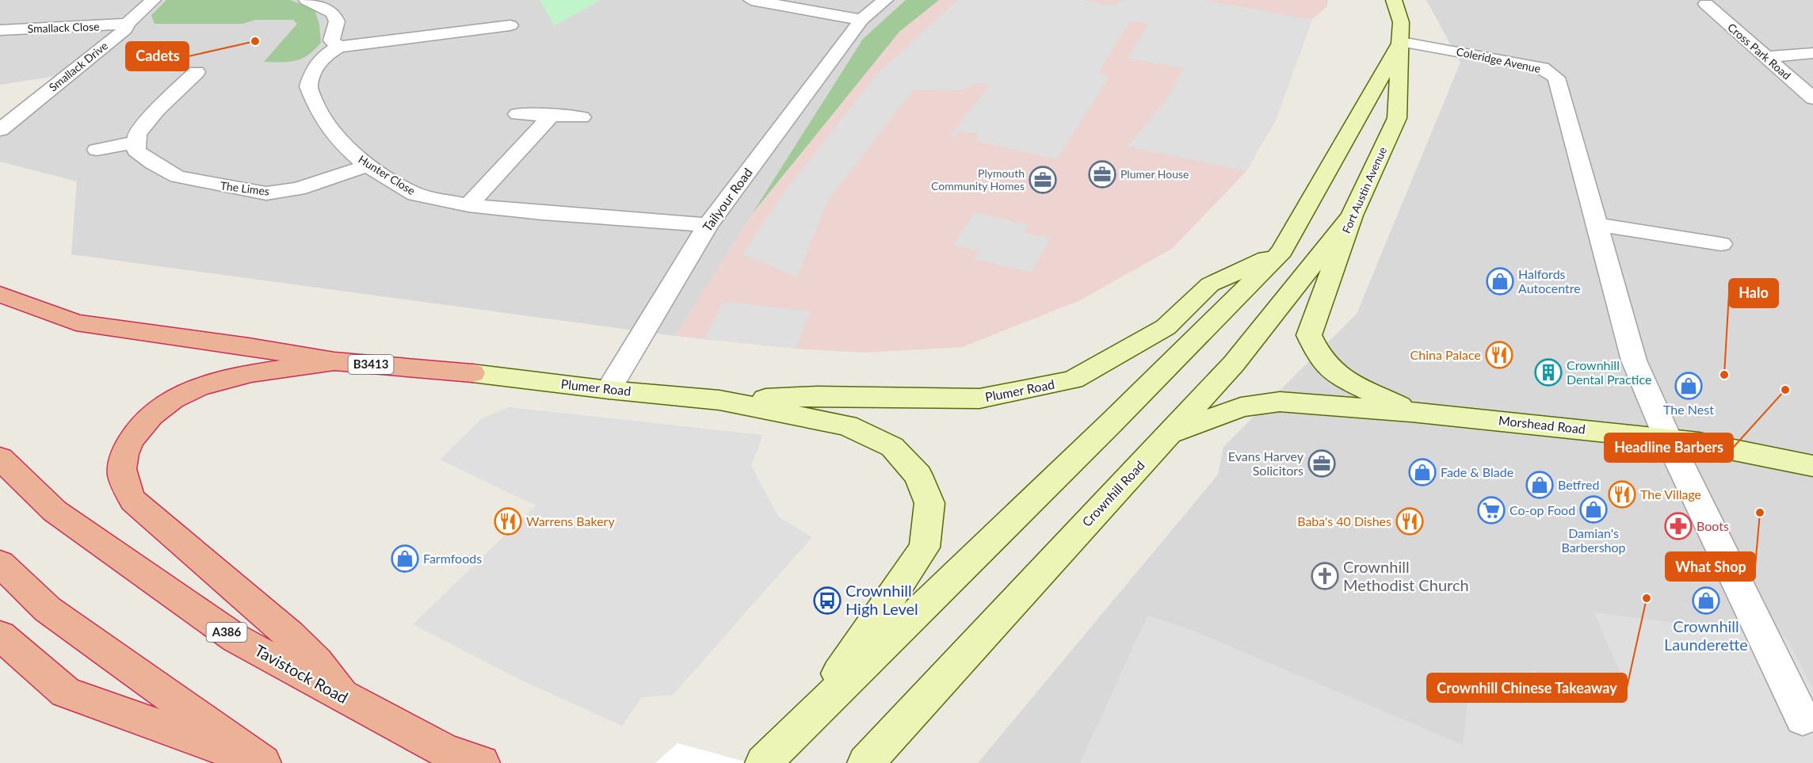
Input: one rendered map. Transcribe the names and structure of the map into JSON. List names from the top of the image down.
{
  "streets": {
    "highway": ["B3413", "A386", "Tavistock Road"],
    "main road": [
      "Fort Austin Avenue",
      "Plumer Road",
      "Morshead Road",
      "Crownhill Road"
    ],
    "street": [
      "Smallack Close",
      "Cross Park Road",
      "Coleridge Avenue",
      "Smallack Drive",
      "Hunter Close",
      "The Limes",
      "Tailyour Road"
    ]
  },
  "crossings": [
    ["Smallack Close", "Smallack Drive"],
    ["Coleridge Avenue", "Fort Austin Avenue"],
    ["Coleridge Avenue", "B3413"],
    ["Coleridge Avenue", "Morshead Road"],
    ["Hunter Close", "The Limes"],
    ["Hunter Close", "Tailyour Road"],
    ["Fort Austin Avenue", "B3413"],
    ["Fort Austin Avenue", "Morshead Road"],
    ["Fort Austin Avenue", "Crownhill Road"],
    ["Tailyour Road", "Plumer Road"],
    ["B3413", "Plumer Road"],
    ["Morshead Road", "Crownhill Road"]
  ],
  "places": {
    "other": [
      "Cadets",
      "Halo",
      "Headline Barbers",
      "What Shop",
      "Crownhill Chinese Takeaway"
    ],
    "office": ["Plumer House", "Plymouth Community Homes", "Evans Harvey Solicitors"],
    "shop": [
      "Halfords Autocentre",
      "The Nest",
      "Fade & Blade",
      "Betfred",
      "Damian's Barbershop",
      "Farmfoods",
      "Crownhill Launderette"
    ],
    "restaurant": [
      "China Palace",
      "The Village",
      "Warrens Bakery",
      "Baba's 40 Dishes"
    ],
    "building": ["Crownhill Dental Practice"],
    "supermarket": ["Co-op Food"],
    "pharmacy": ["Boots"],
    "church": ["Crownhill Methodist Church"],
    "bus stop": ["Crownhill High Level"]
  }
}
